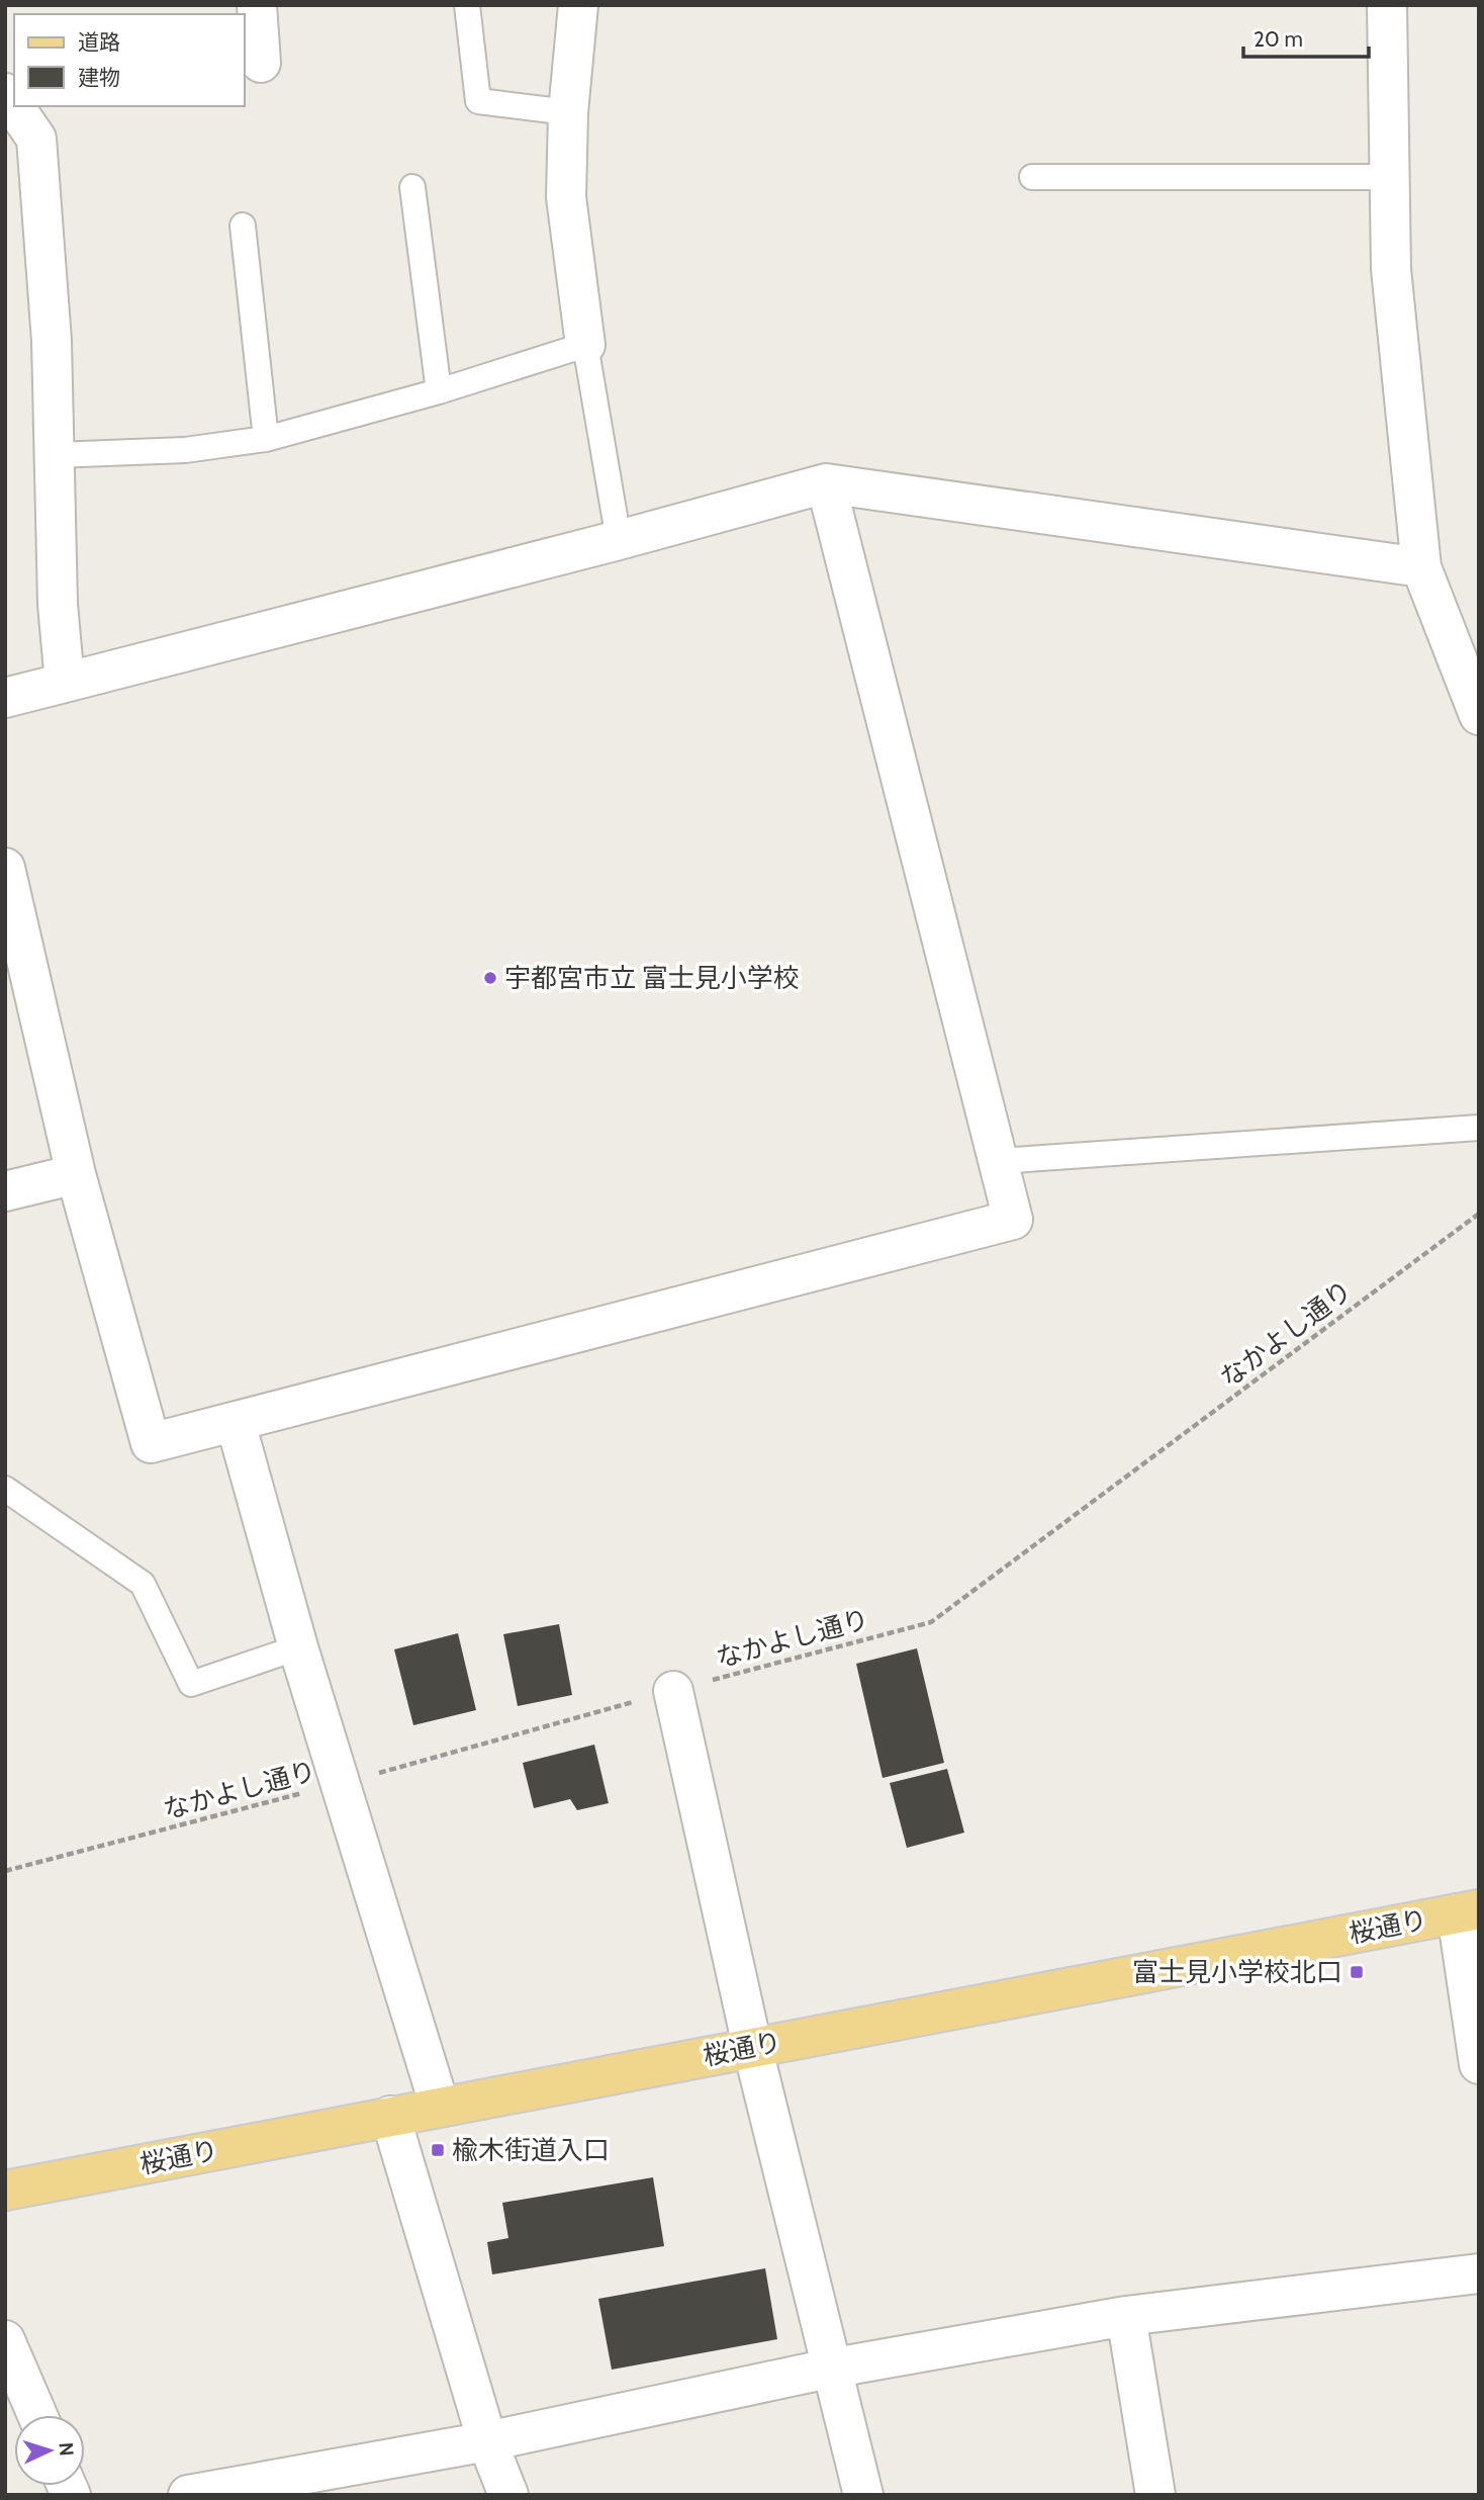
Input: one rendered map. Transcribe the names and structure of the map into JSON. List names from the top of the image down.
{
  "streets": {
    "main road": ["桜通り"],
    "path": ["なかよし通り"]
  },
  "places": {
    "other": ["宇都宮市立 富士見小学校"],
    "transit": ["富士見小学校北口", "楡木街道入口"]
  },
  "legend": ["道路", "建物"],
  "scale_bar": "20 m",
  "north": "right"
}
